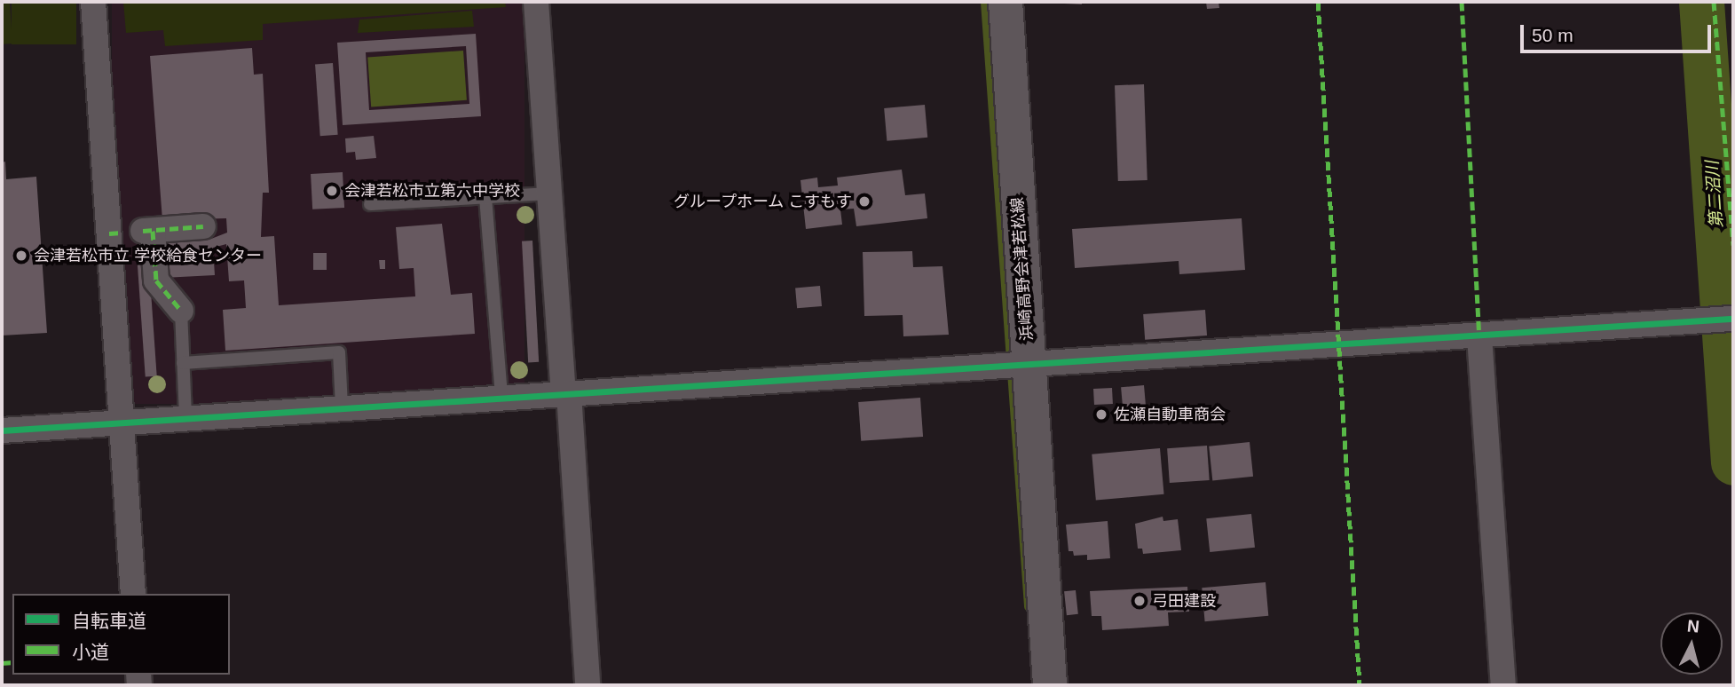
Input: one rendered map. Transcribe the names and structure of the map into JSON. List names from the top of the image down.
{
  "streets": {
    "main road": ["浜崎高野会津若松線"]
  },
  "water": ["第二沼川"],
  "places": [
    "会津若松市立第六中学校",
    "グループホーム こすもす",
    "会津若松市立 学校給食センター",
    "佐瀬自動車商会",
    "弓田建設"
  ],
  "legend": ["自転車道", "小道"],
  "scale_bar": "50 m",
  "north": "top"
}
